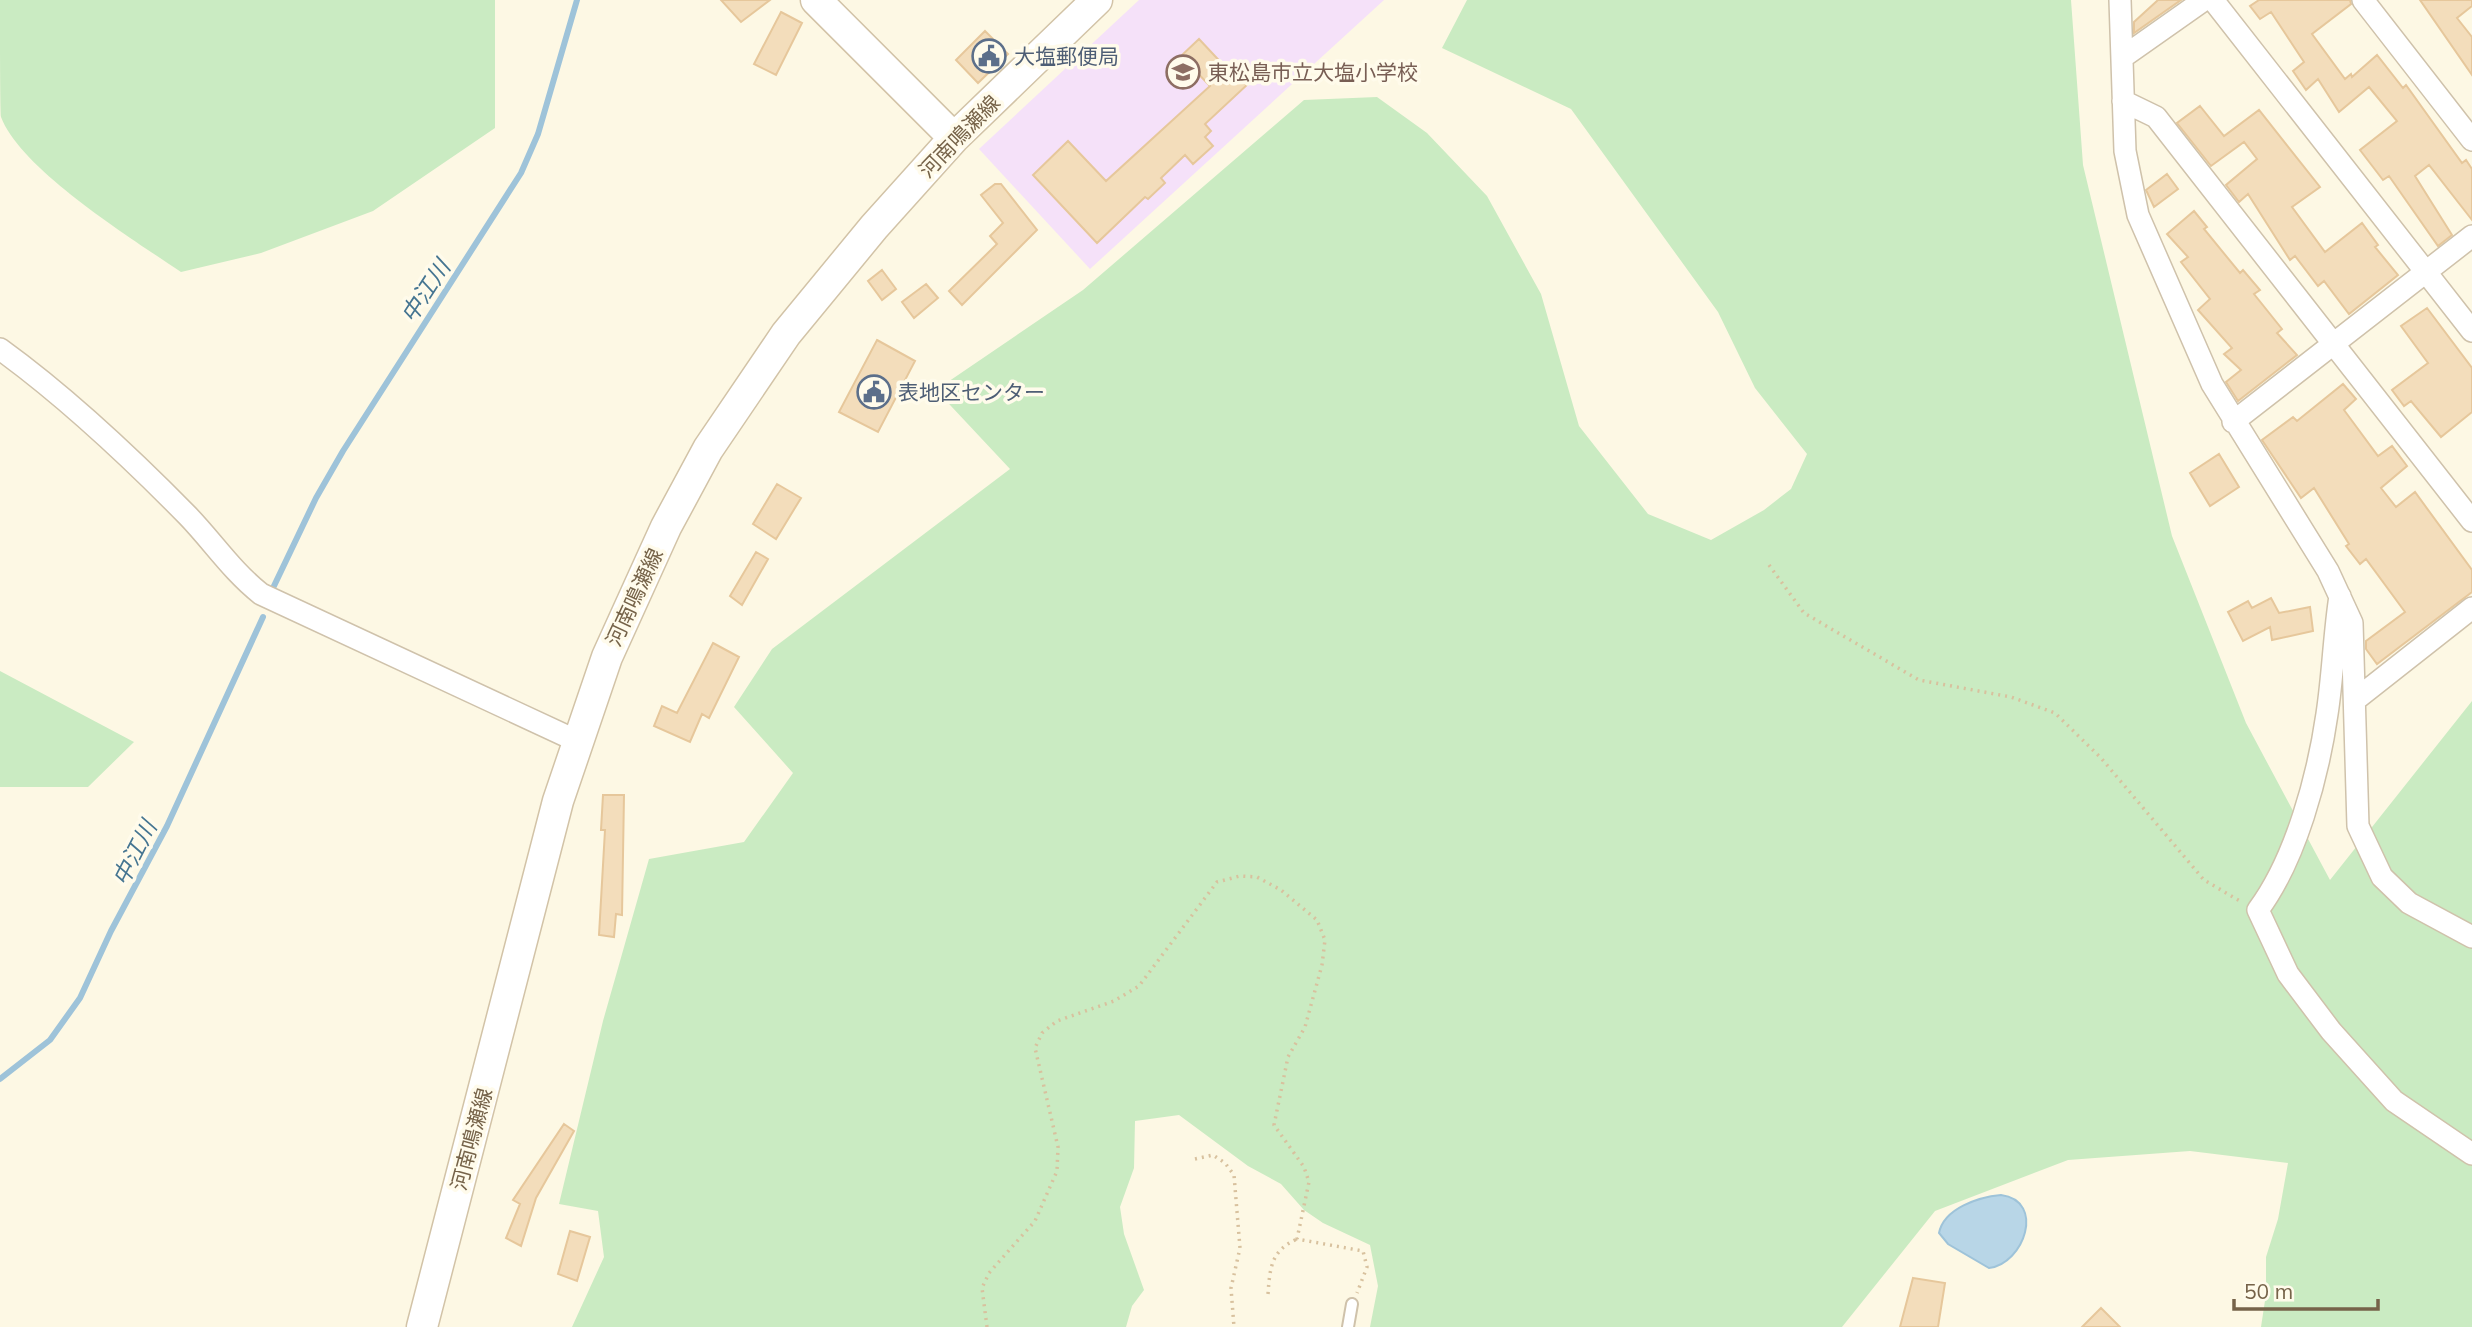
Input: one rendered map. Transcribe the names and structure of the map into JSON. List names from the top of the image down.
{
  "streets": {
    "main road": ["河南鳴瀬線"]
  },
  "water": ["中江川"],
  "places": {
    "public building": ["大塩郵便局", "表地区センター"],
    "school or university": ["東松島市立大塩小学校"]
  },
  "scale_bar": "50 m"
}
